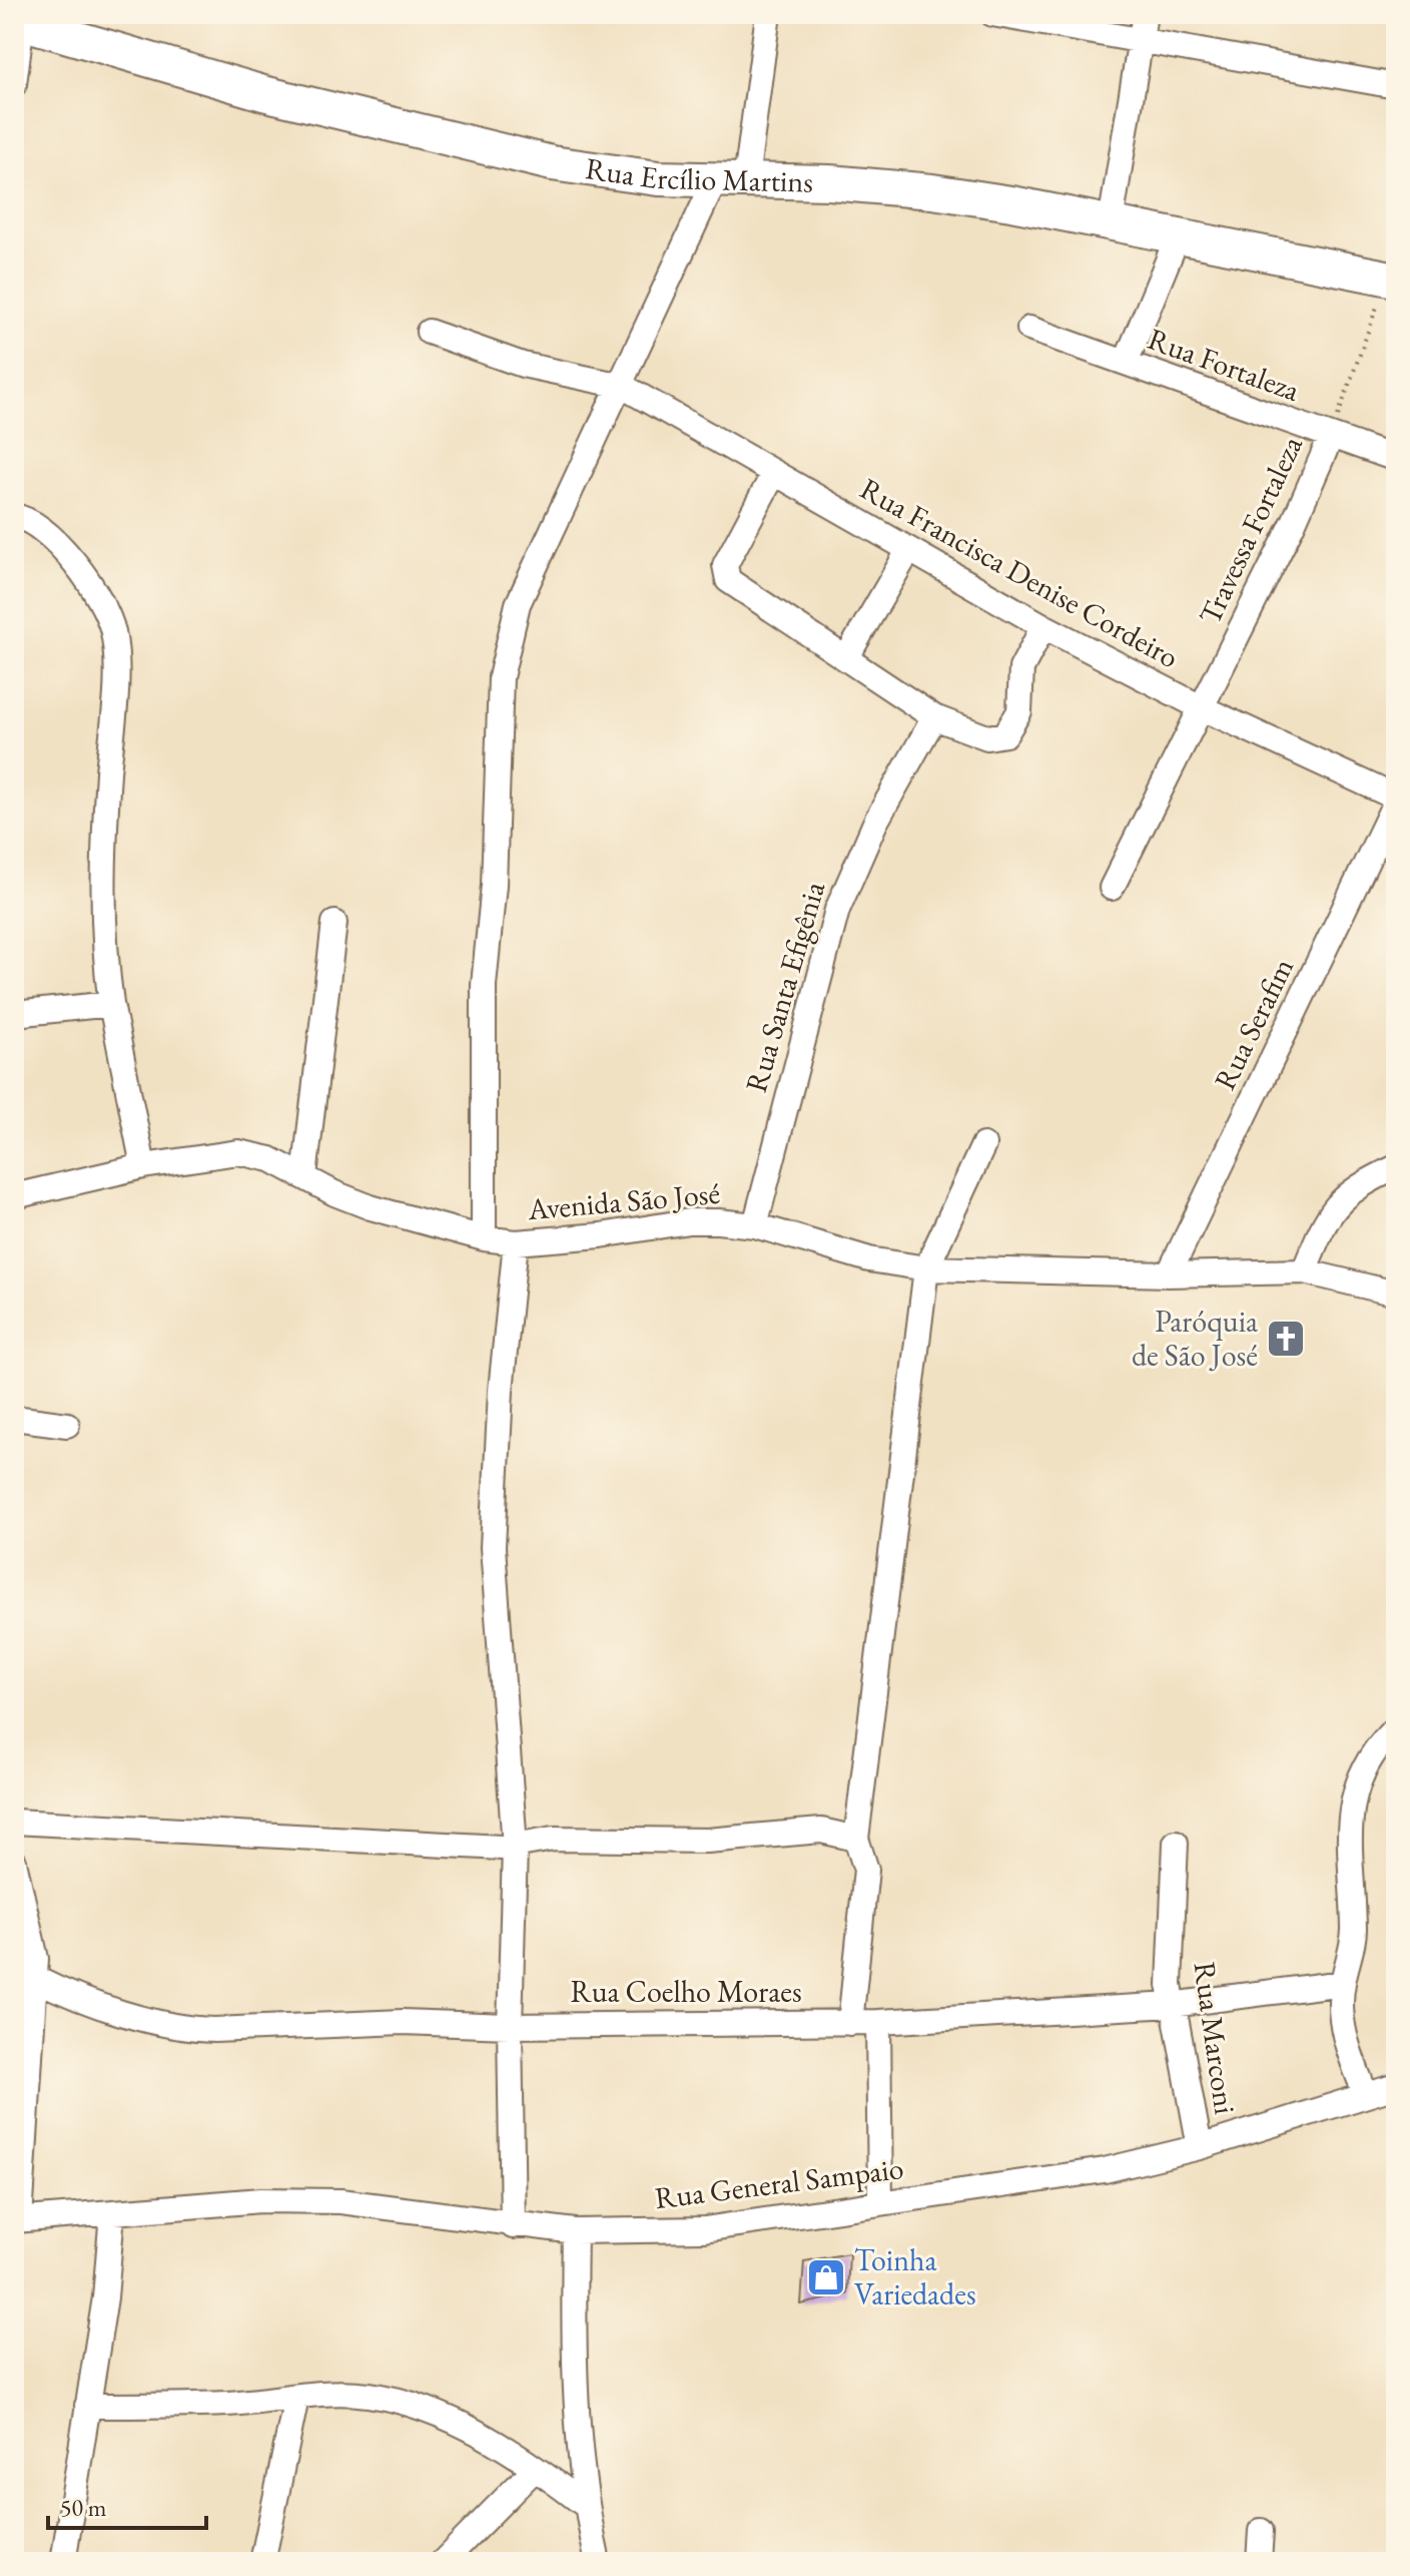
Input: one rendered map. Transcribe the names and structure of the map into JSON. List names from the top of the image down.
{
  "streets": {
    "street": [
      "Rua Ercílio Martins",
      "Rua Fortaleza",
      "Travessa Fortaleza",
      "Rua Francisca Denise Cordeiro",
      "Rua Santa Efigênia",
      "Rua Serafim",
      "Avenida São José",
      "Rua Coelho Moraes",
      "Rua Marconi",
      "Rua General Sampaio"
    ]
  },
  "crossings": [
    ["Rua Ercílio Martins", "Travessa Fortaleza"],
    ["Rua Fortaleza", "Travessa Fortaleza"],
    ["Travessa Fortaleza", "Rua Francisca Denise Cordeiro"],
    ["Rua Francisca Denise Cordeiro", "Rua Serafim"],
    ["Rua Santa Efigênia", "Avenida São José"],
    ["Rua Serafim", "Avenida São José"],
    ["Rua Coelho Moraes", "Rua Marconi"],
    ["Rua Marconi", "Rua General Sampaio"]
  ],
  "places": {
    "church": ["Paróquia de São José"],
    "shop": ["Toinha Variedades"]
  },
  "scale_bar": "50 m"
}
